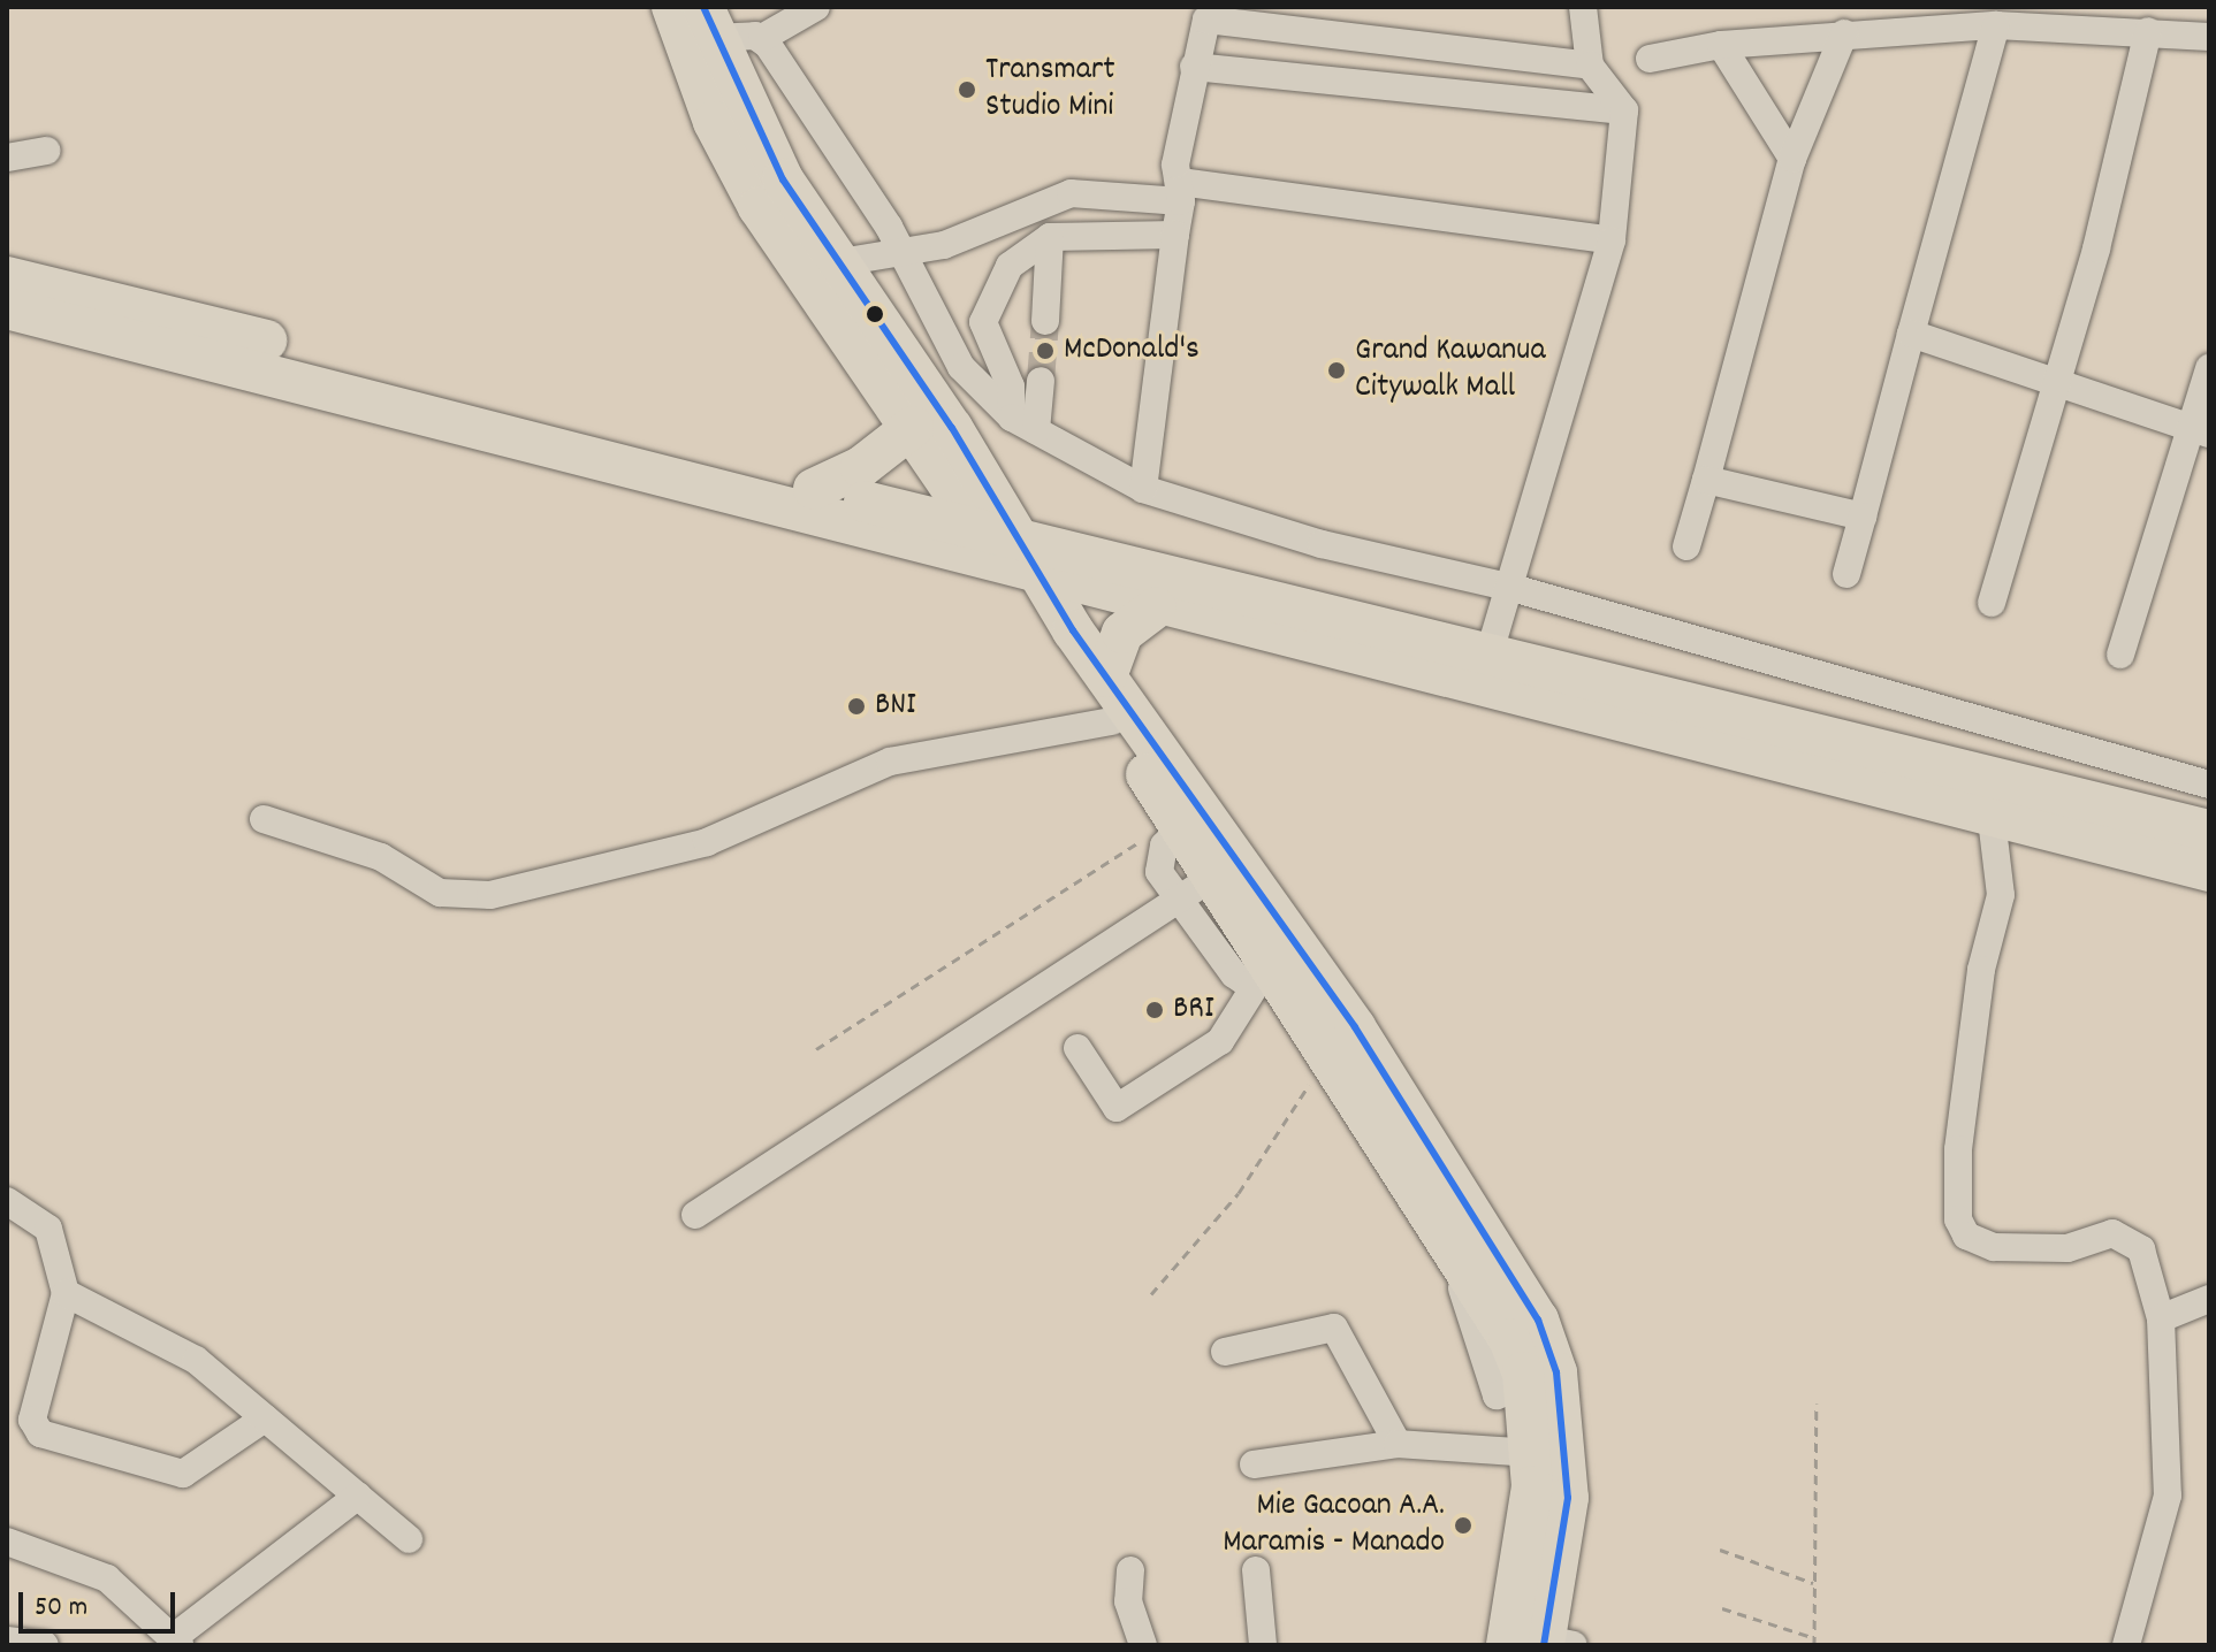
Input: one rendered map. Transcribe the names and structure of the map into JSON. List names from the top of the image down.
{
  "places": [
    "Transmart Studio Mini",
    "McDonald's",
    "Grand Kawanua Citywalk Mall",
    "BNI",
    "BRI",
    "Mie Gacoan A.A. Maramis - Manado"
  ],
  "scale_bar": "50 m"
}
